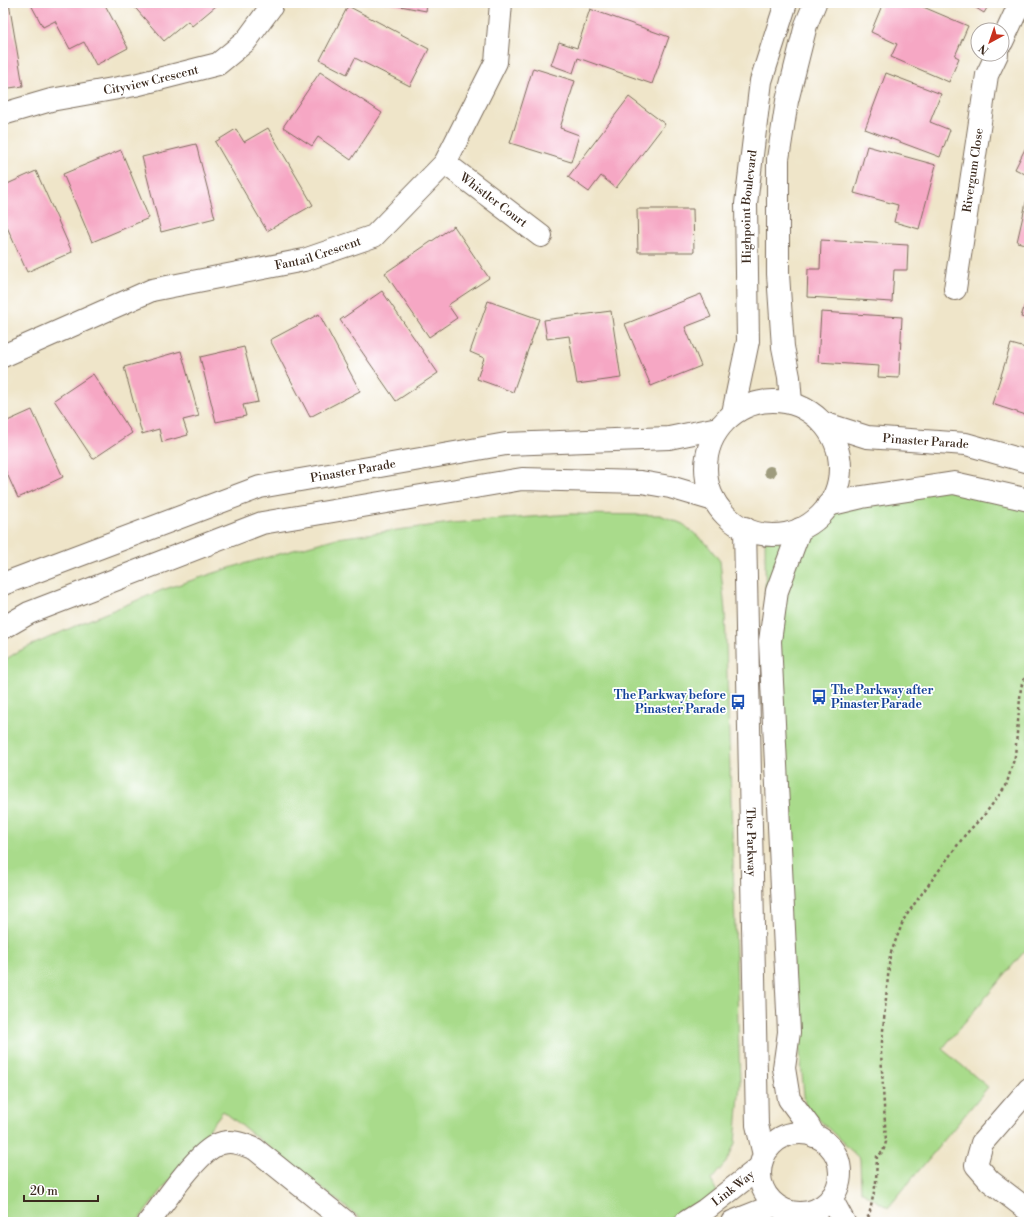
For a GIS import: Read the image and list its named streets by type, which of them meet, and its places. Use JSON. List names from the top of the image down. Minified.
{"streets":{"street":["Cityview Crescent","Rivergum Close","Whistler Court","Highpoint Boulevard","Fantail Crescent","Pinaster Parade","The Parkway","Link Way"]},"crossings":[["Whistler Court","Fantail Crescent"],["Highpoint Boulevard","Pinaster Parade"],["Highpoint Boulevard","The Parkway"],["Pinaster Parade","The Parkway"],["The Parkway","Link Way"]],"places":{"bus stop":["The Parkway after Pinaster Parade","The Parkway before Pinaster Parade"]},"scale_bar":"20 m","north":"bottom left"}
